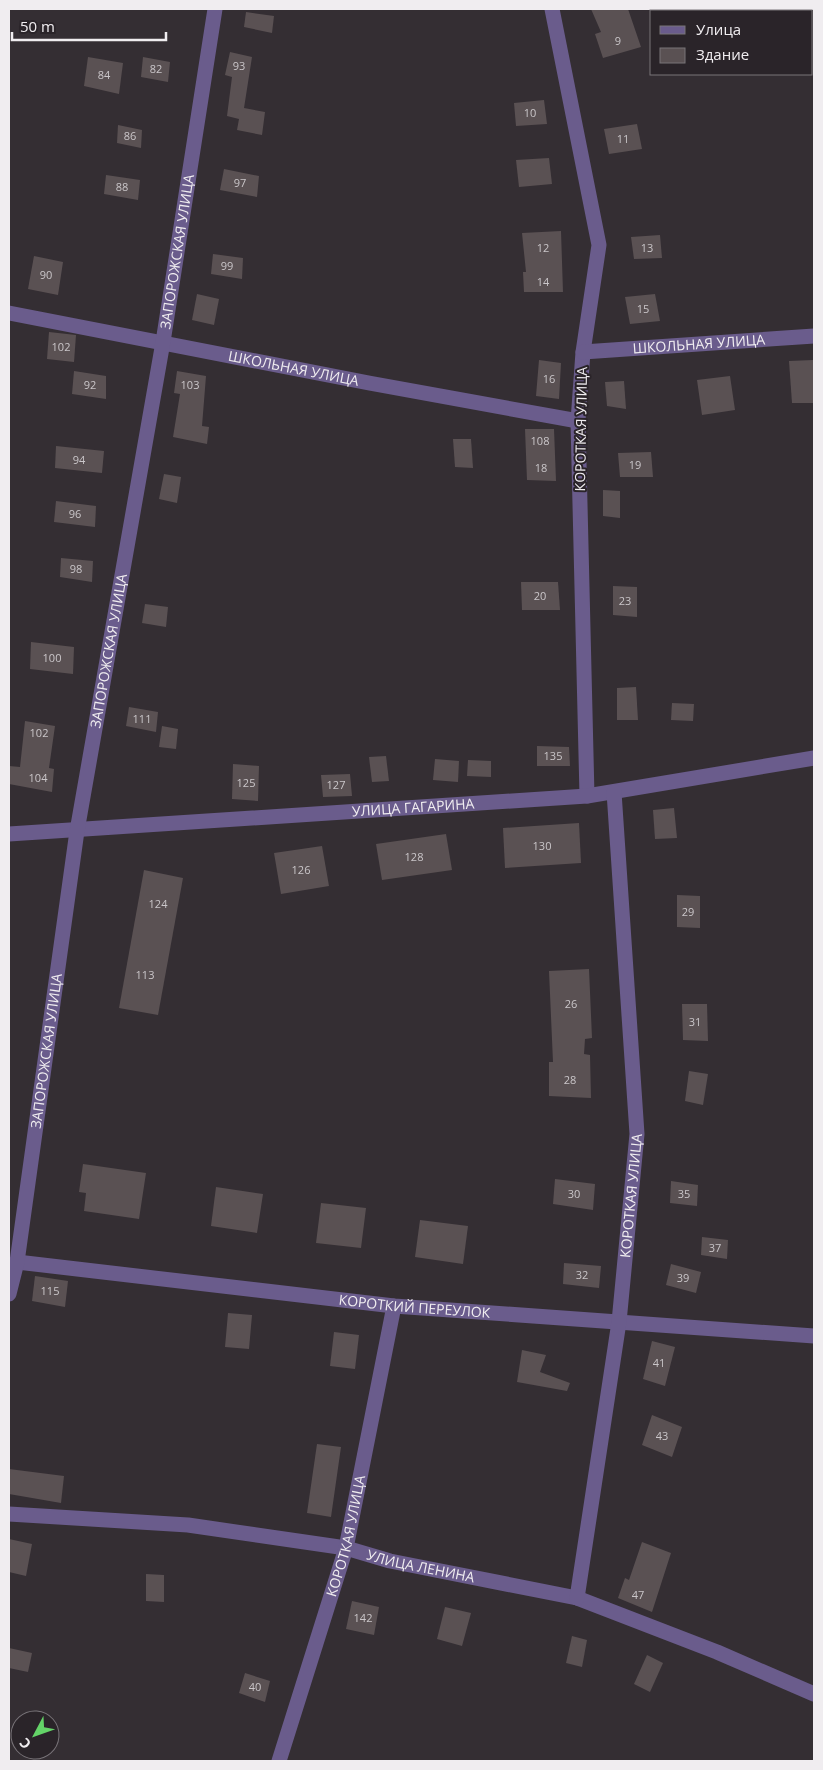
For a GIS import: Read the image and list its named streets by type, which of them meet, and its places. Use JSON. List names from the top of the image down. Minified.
{"streets":{"street":["ЗАПОРОЖСКАЯ УЛИЦА","ШКОЛЬНАЯ УЛИЦА","КОРОТКАЯ УЛИЦА","УЛИЦА ГАГАРИНА","КОРОТКИЙ ПЕРЕУЛОК","УЛИЦА ЛЕНИНА"]},"crossings":[["ЗАПОРОЖСКАЯ УЛИЦА","ШКОЛЬНАЯ УЛИЦА"],["ЗАПОРОЖСКАЯ УЛИЦА","УЛИЦА ГАГАРИНА"],["ЗАПОРОЖСКАЯ УЛИЦА","КОРОТКИЙ ПЕРЕУЛОК"],["ШКОЛЬНАЯ УЛИЦА","КОРОТКАЯ УЛИЦА"],["КОРОТКАЯ УЛИЦА","УЛИЦА ГАГАРИНА"],["КОРОТКАЯ УЛИЦА","КОРОТКИЙ ПЕРЕУЛОК"],["КОРОТКАЯ УЛИЦА","УЛИЦА ЛЕНИНА"]],"house_numbers":["9","93","82","84","10","86","11","97","88","12","13","99","90","14","15","102","16","92","103","108","94","19","18","96","98","20","23","100","111","102","135","104","125","127","130","128","126","124","29","113","26","31","28","30","35","37","32","39","115","41","43","47","142","40"],"legend":["Улица","Здание"],"scale_bar":"50 m","north":"bottom left"}
